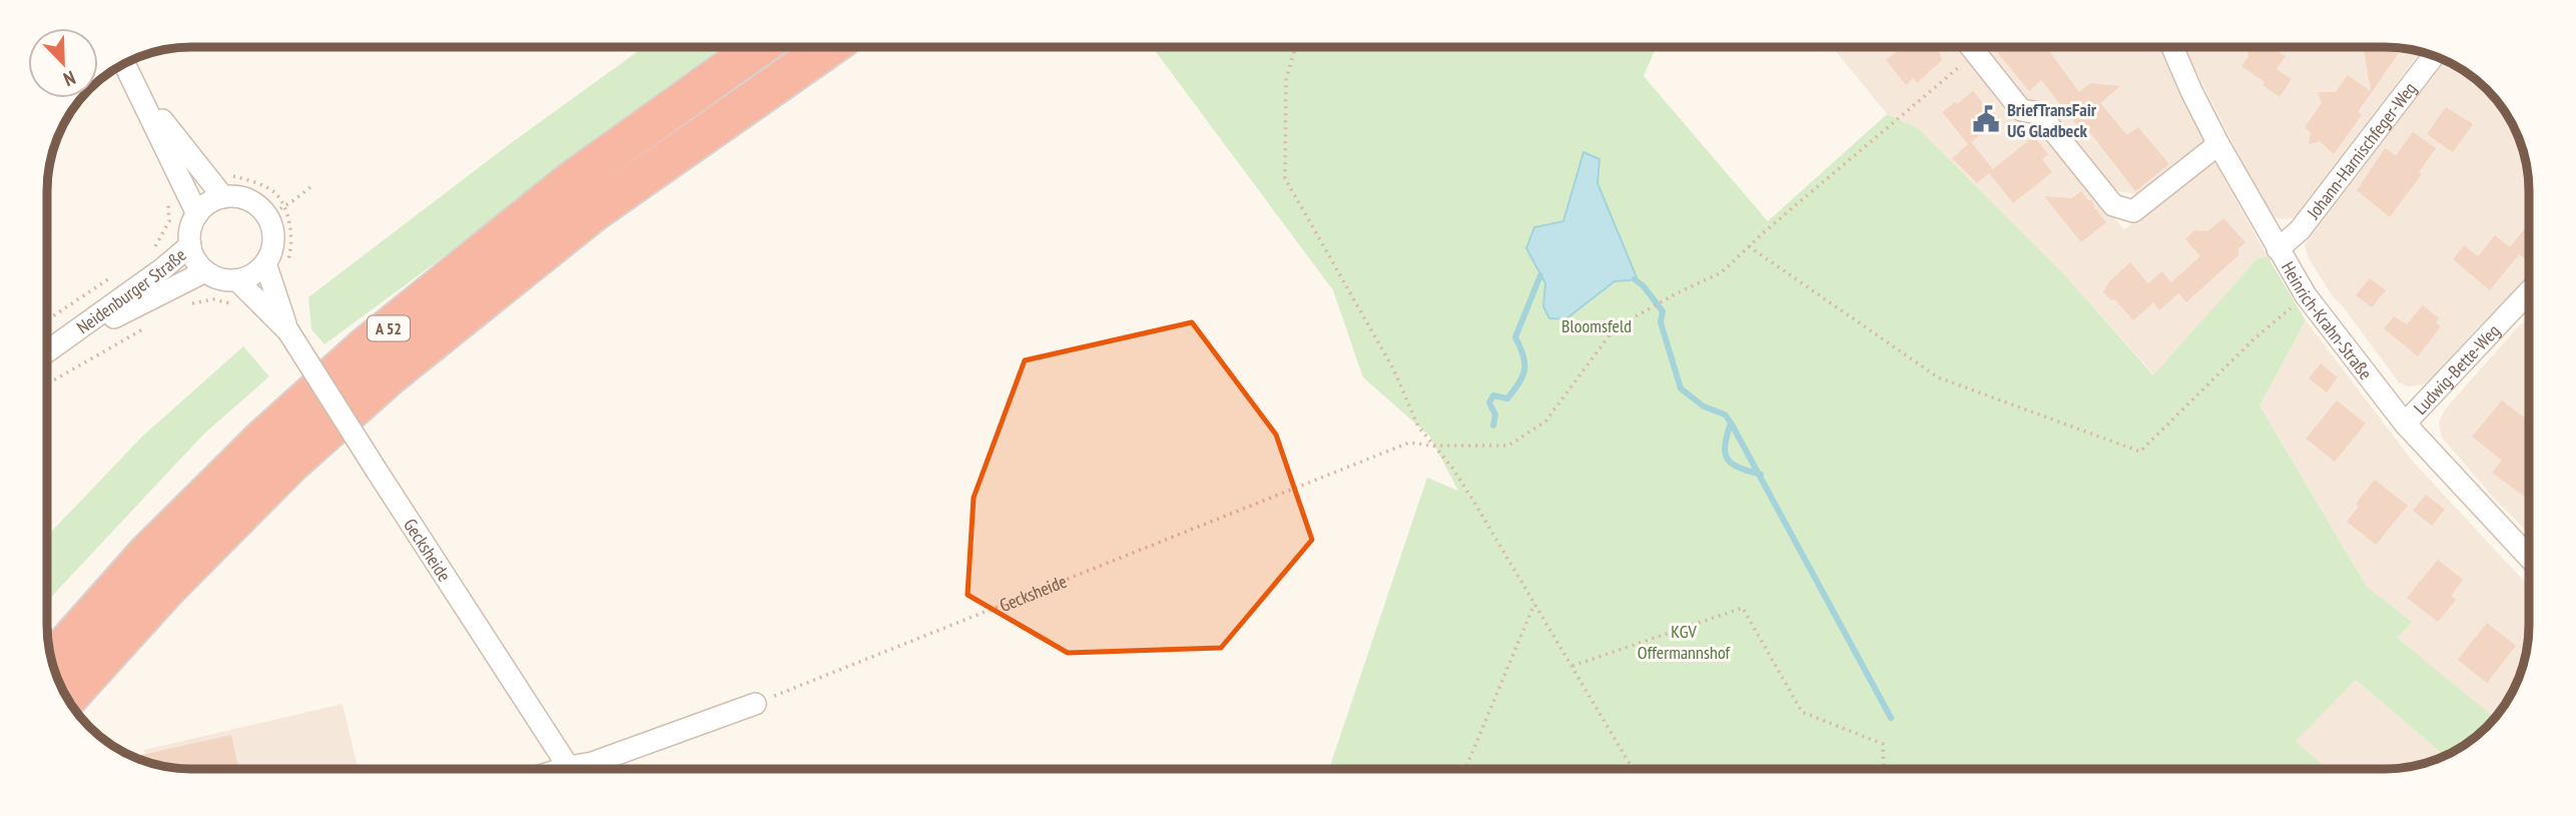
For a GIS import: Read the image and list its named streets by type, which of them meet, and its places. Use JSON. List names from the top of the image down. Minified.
{"streets":{"highway":["A 52"],"street":["Johann-Harnischfeger-Weg","Neidenburger Straße","Heinrich-Krahn-Straße","Ludwig-Bette-Weg","Gecksheide"]},"crossings":[["Johann-Harnischfeger-Weg","Heinrich-Krahn-Straße"],["Neidenburger Straße","Gecksheide"],["Heinrich-Krahn-Straße","Ludwig-Bette-Weg"]],"parks":["Bloomsfeld","KGV Offermannshof"],"places":{"public building":["BriefTransFair UG Gladbeck"]},"north":"bottom right"}
